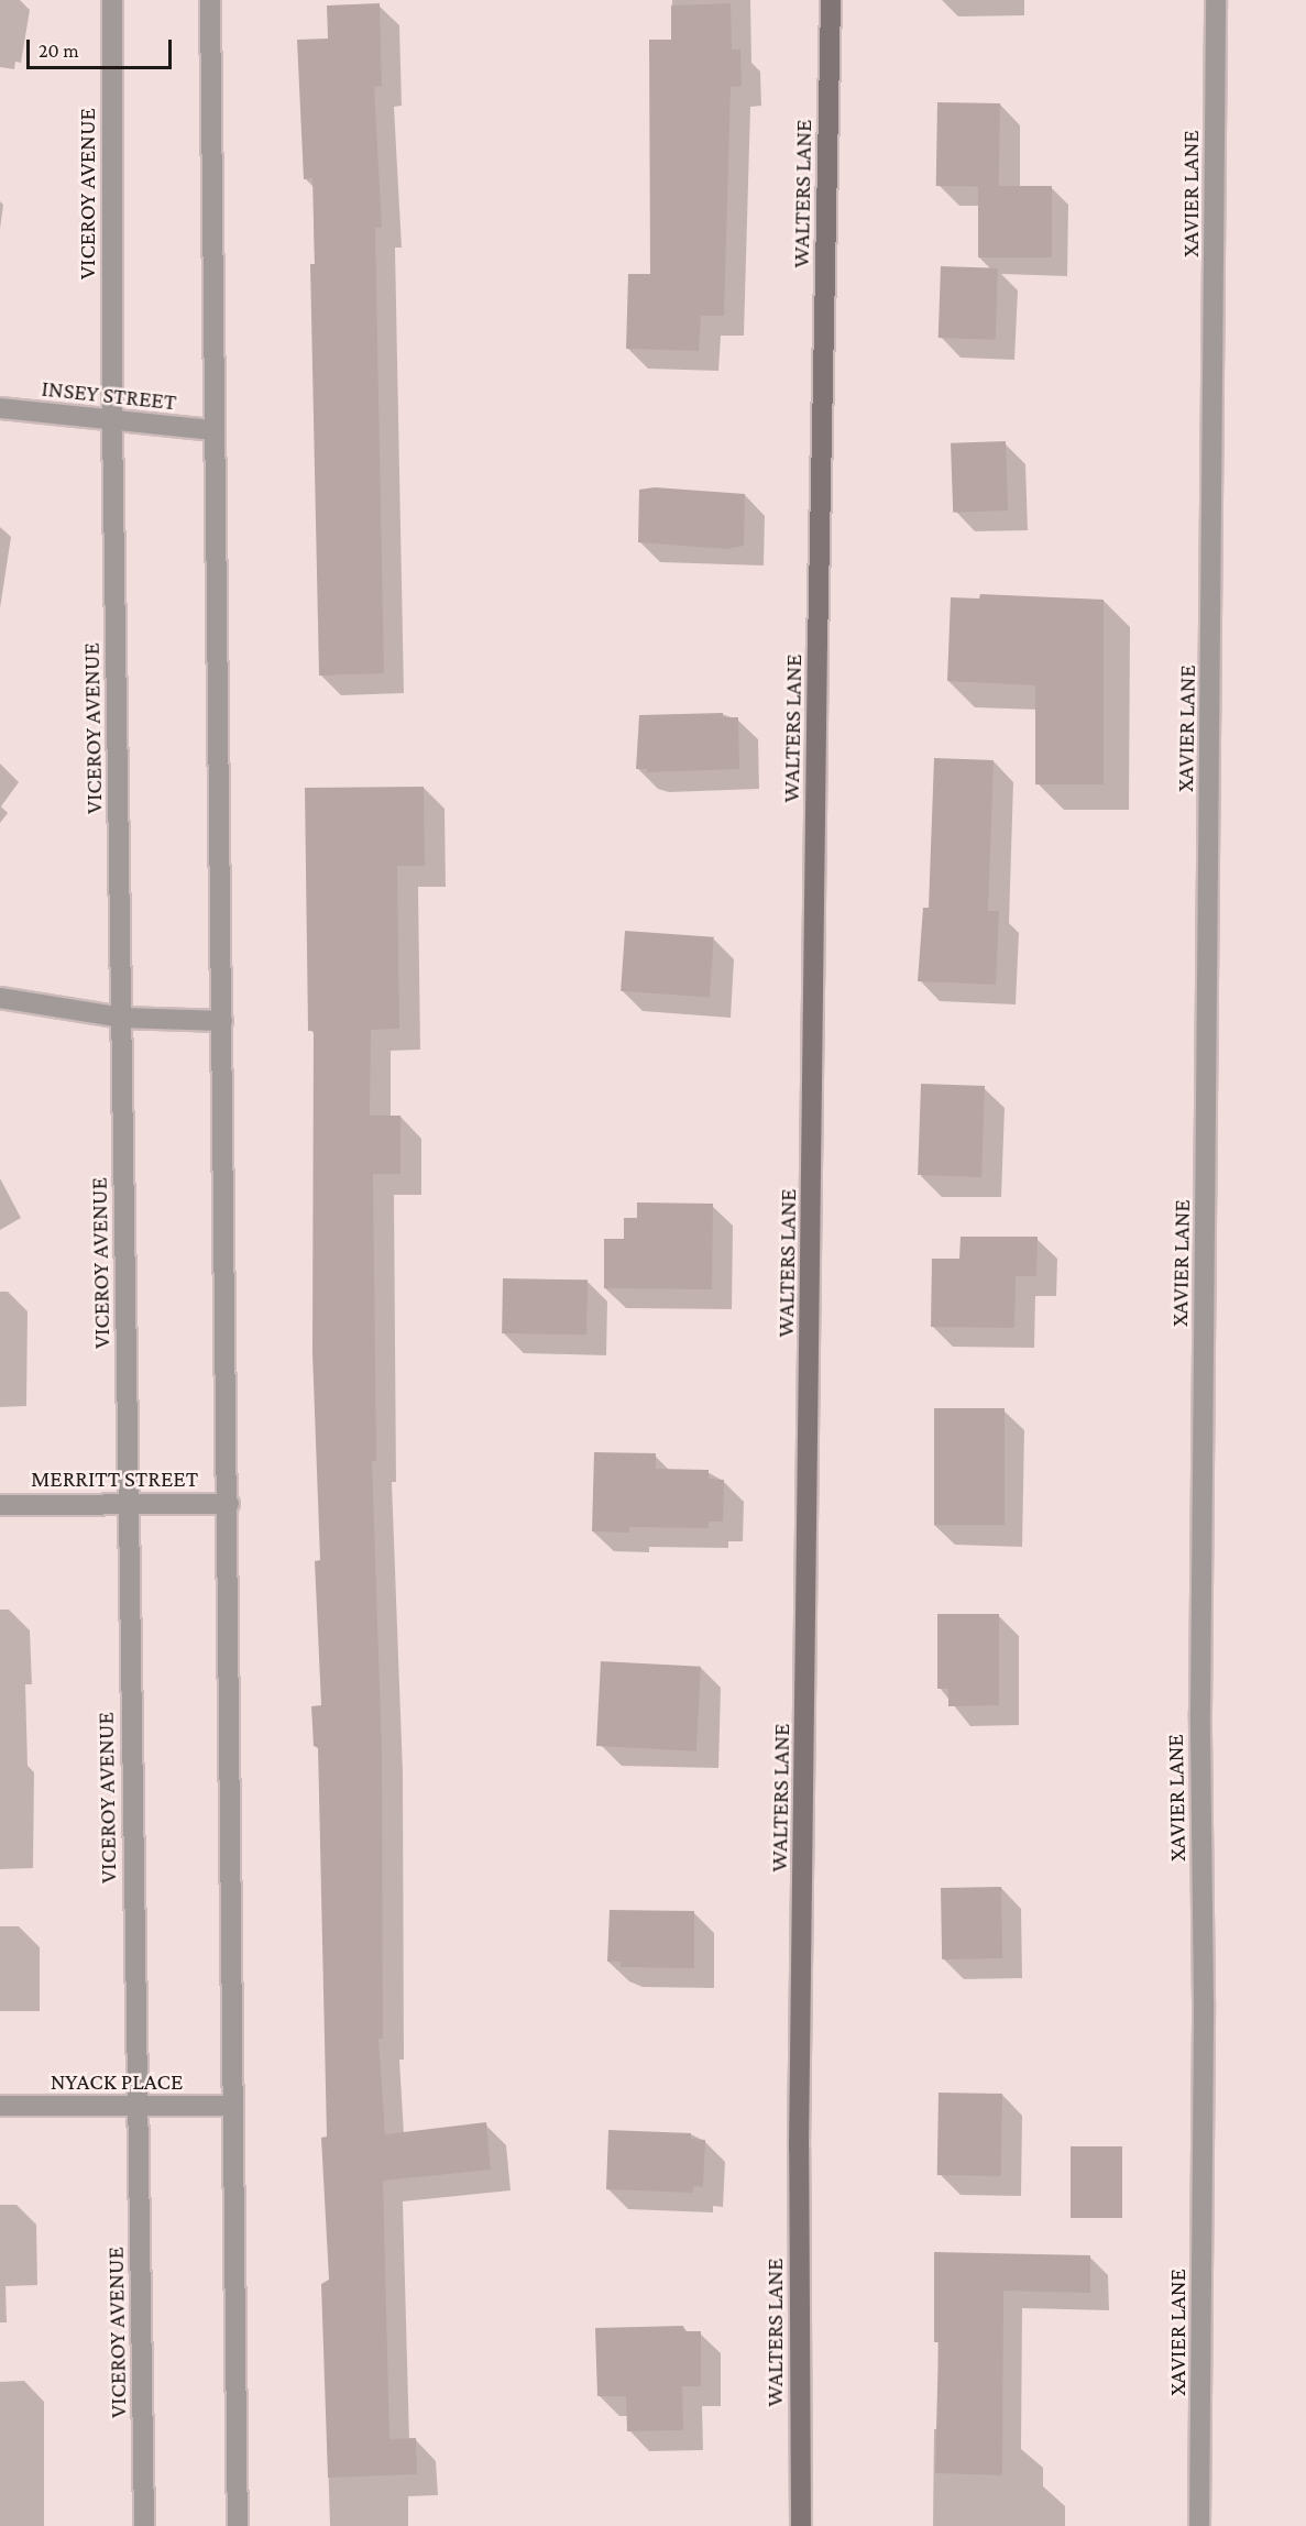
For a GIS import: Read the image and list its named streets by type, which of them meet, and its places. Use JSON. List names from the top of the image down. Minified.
{"streets":{"street":["VICEROY AVENUE","WALTERS LANE","XAVIER LANE","INSEY STREET","MERRITT STREET","NYACK PLACE"]},"crossings":[["VICEROY AVENUE","INSEY STREET"],["VICEROY AVENUE","MERRITT STREET"],["VICEROY AVENUE","NYACK PLACE"]],"scale_bar":"20 m"}
